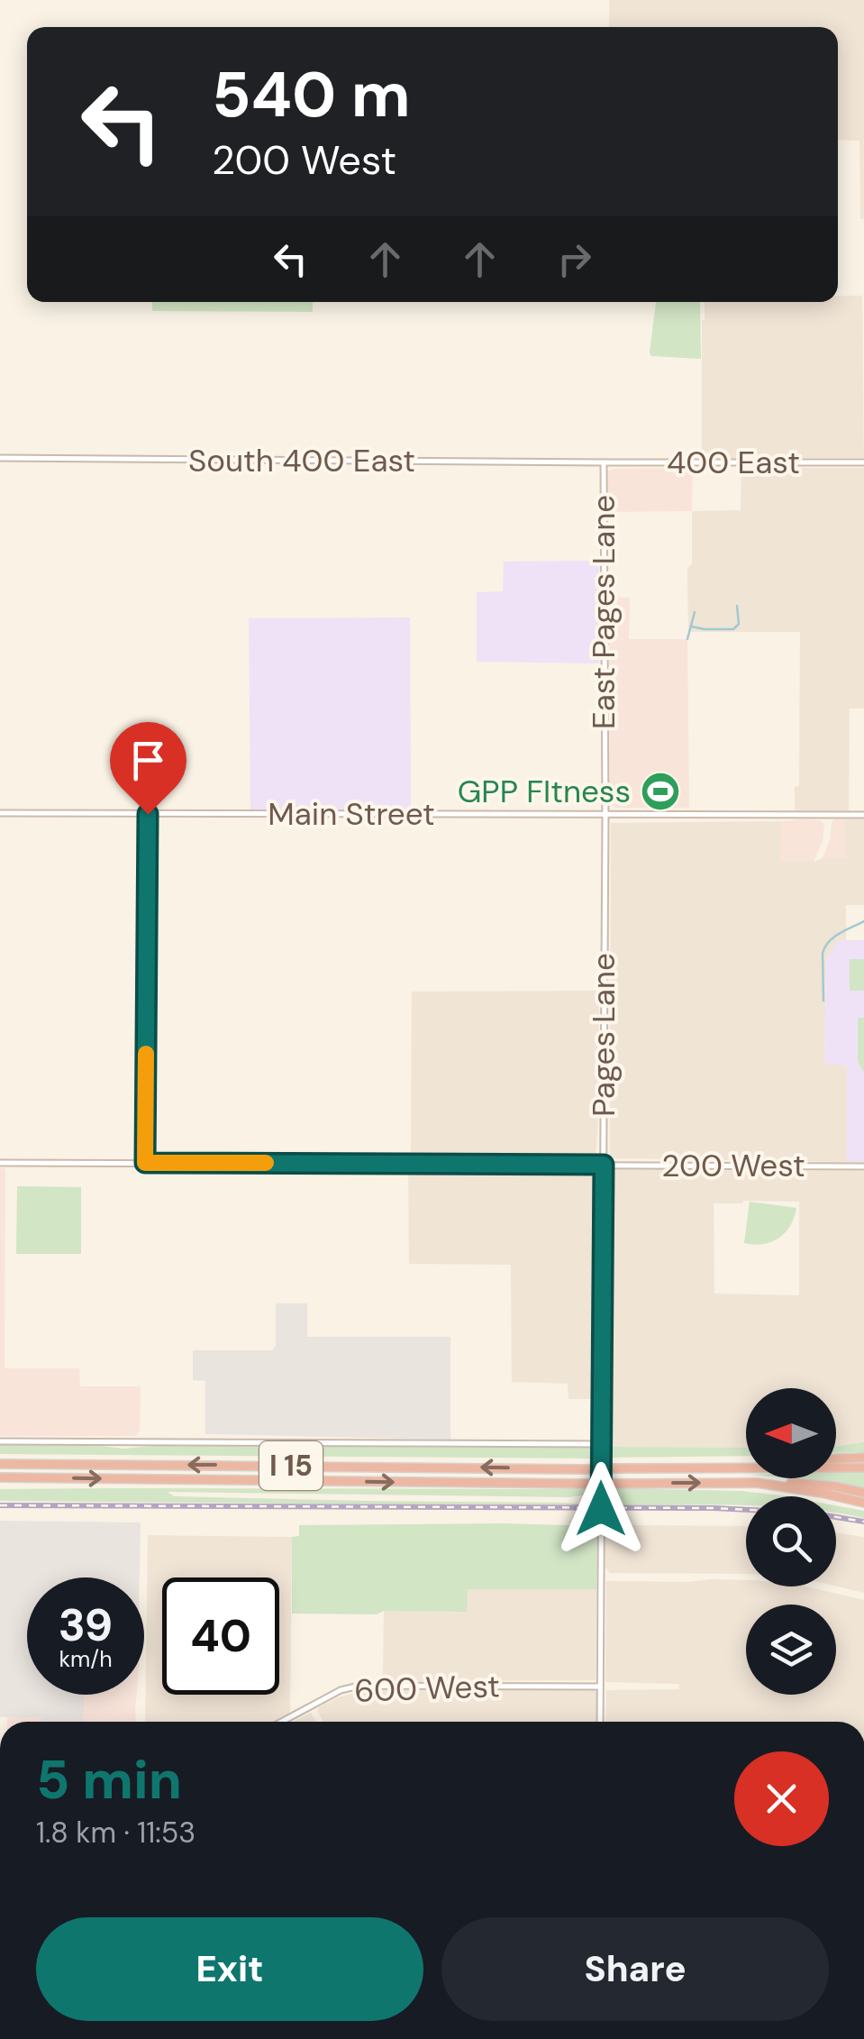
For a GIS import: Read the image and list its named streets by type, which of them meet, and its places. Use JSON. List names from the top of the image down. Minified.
{"streets":{"highway":["I 15"],"street":["South 400 East","400 East","East Pages Lane","Main Street","Pages Lane","200 West","600 West"]},"crossings":[["South 400 East","400 East"],["South 400 East","East Pages Lane"],["400 East","East Pages Lane"],["East Pages Lane","Main Street"],["East Pages Lane","Pages Lane"],["Main Street","Pages Lane"],["Pages Lane","200 West"],["Pages Lane","600 West"]],"places":{"sports":["GPP FItness"]},"north":"left","page":{"turn":["540 m","200 West"],"speed":"39 km/h","limit":"40","heading":["5 min","1.8 km · 11:53"],"buttons":["Exit","Share"]}}
